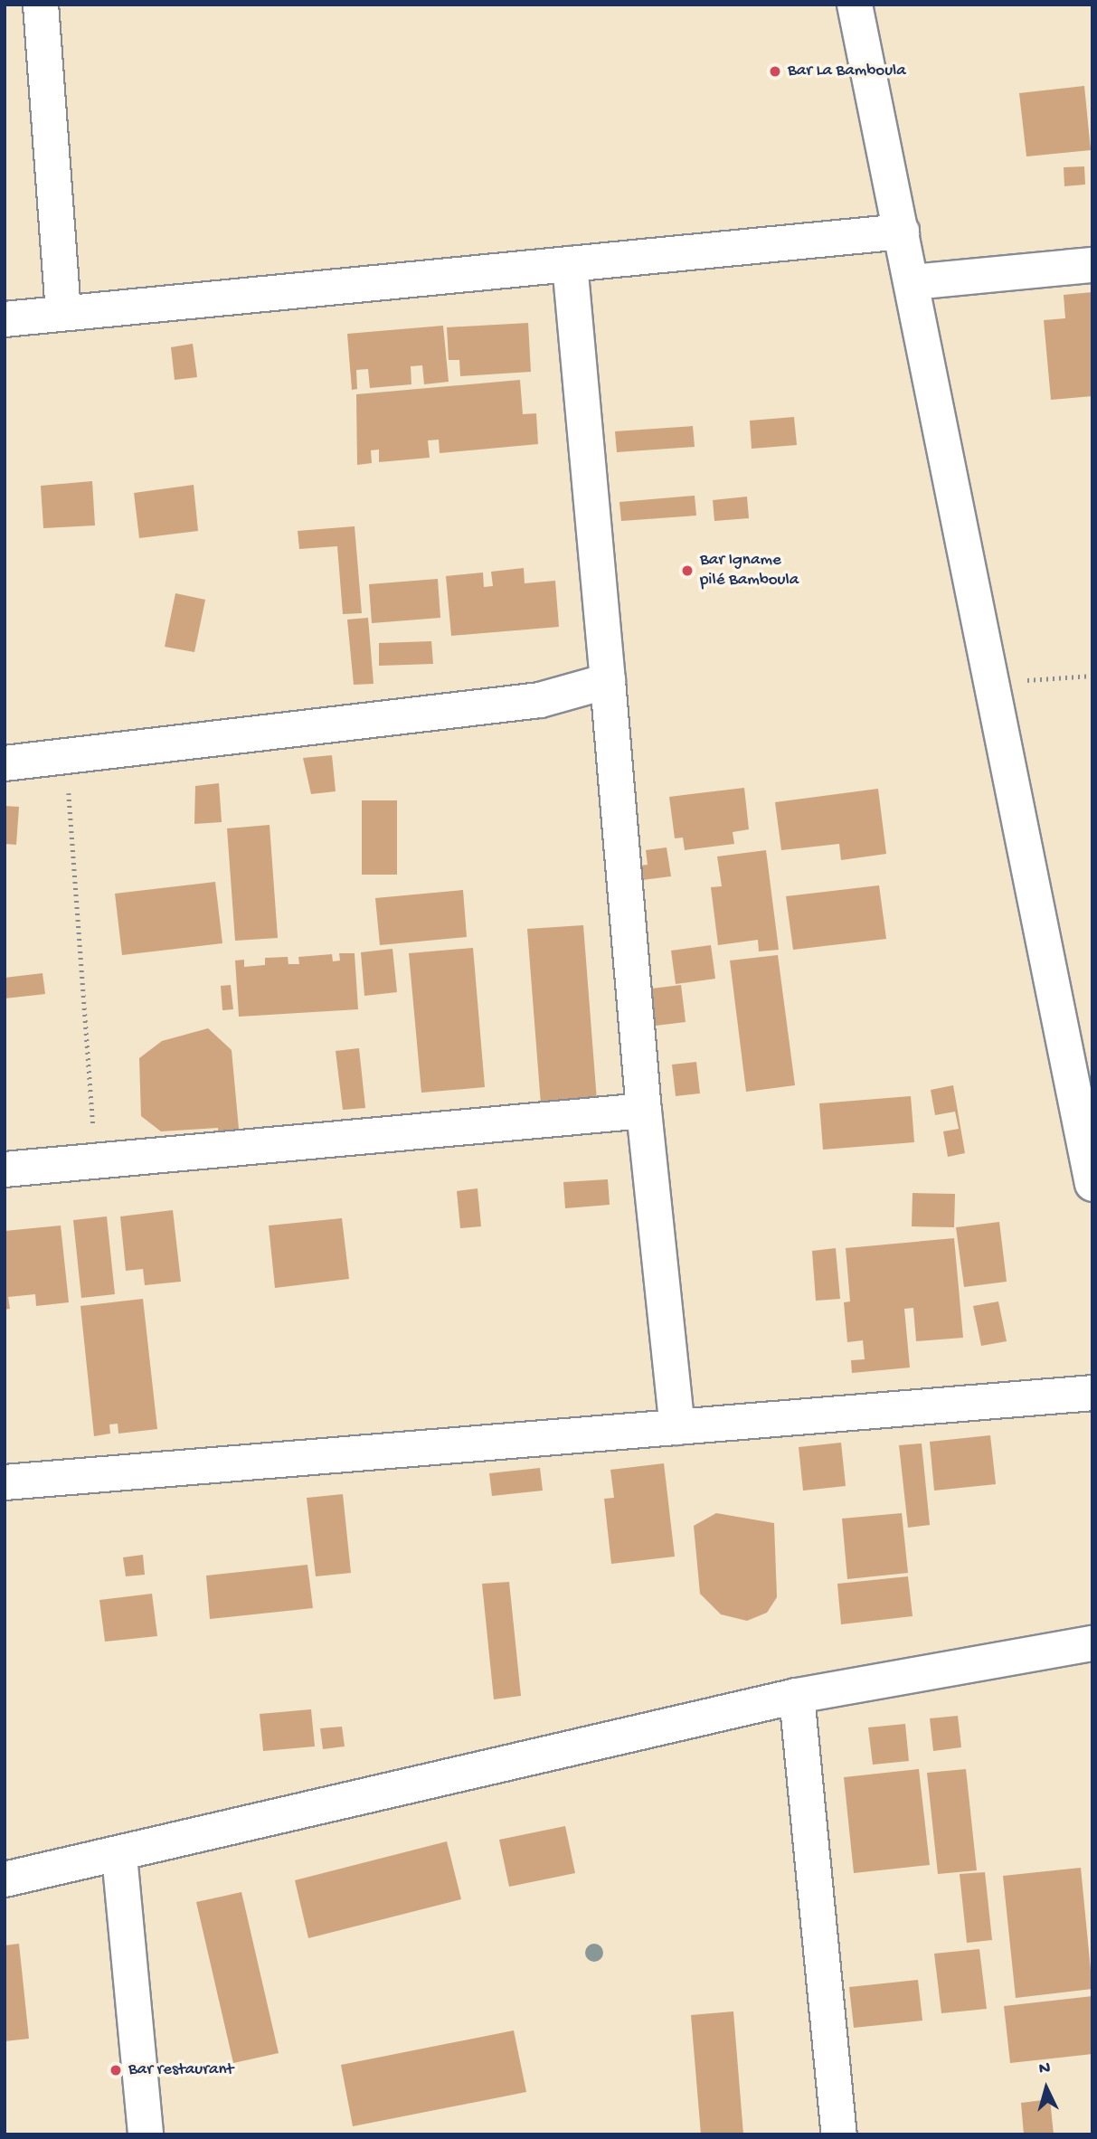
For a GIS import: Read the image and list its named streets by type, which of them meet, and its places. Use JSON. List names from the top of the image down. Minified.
{"places":["Bar La Bamboula","Bar Igname pilé Bamboula","Bar restaurant"],"north":"top"}
